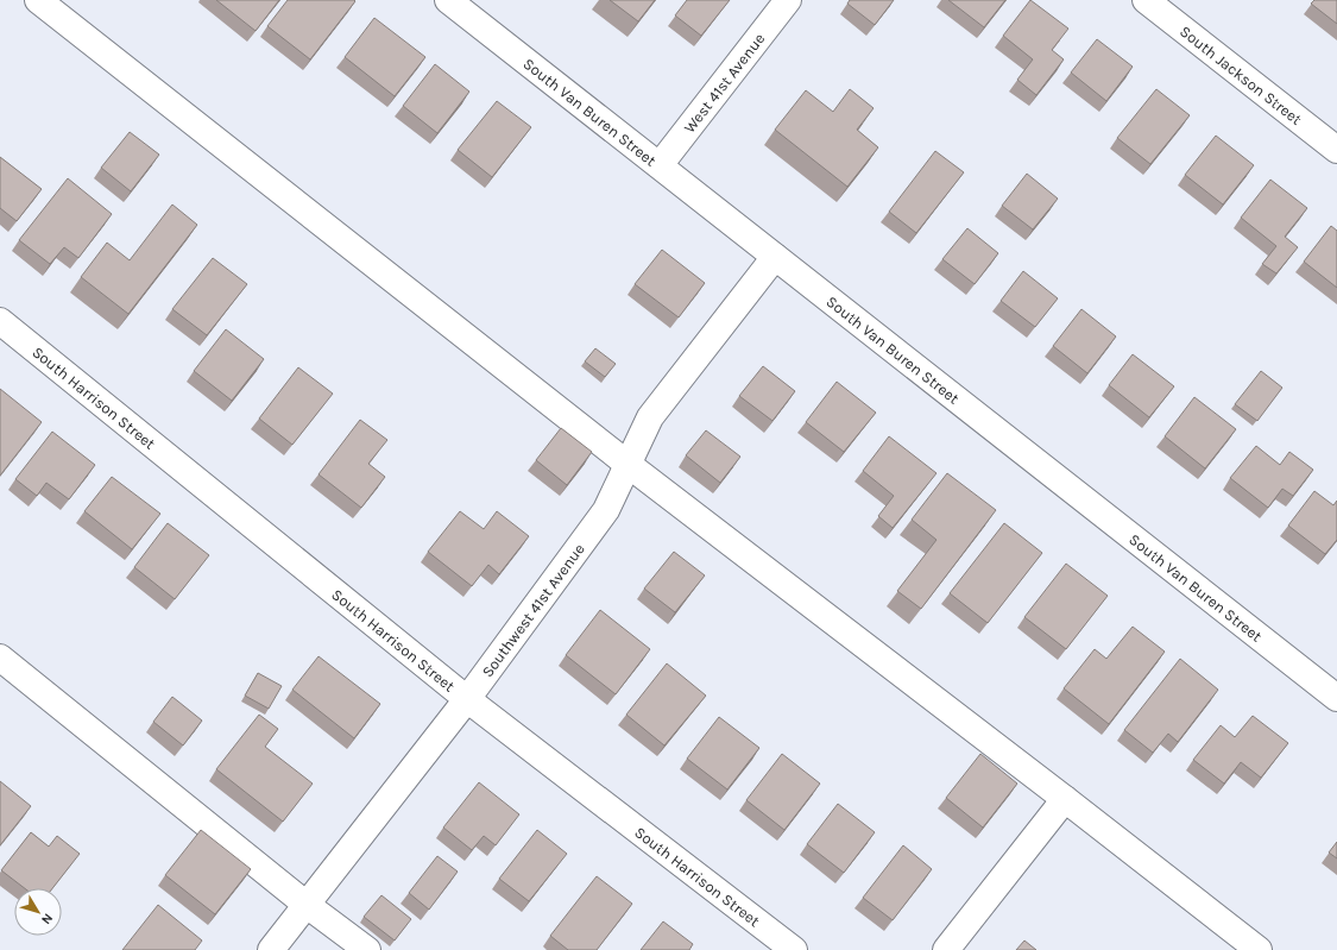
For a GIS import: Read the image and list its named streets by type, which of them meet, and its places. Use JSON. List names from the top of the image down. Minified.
{"streets":{"street":["South Jackson Street","West 41st Avenue","South Van Buren Street","South Harrison Street","Southwest 41st Avenue"]},"crossings":[["West 41st Avenue","South Van Buren Street"],["South Van Buren Street","Southwest 41st Avenue"],["South Harrison Street","Southwest 41st Avenue"]],"north":"bottom right"}
